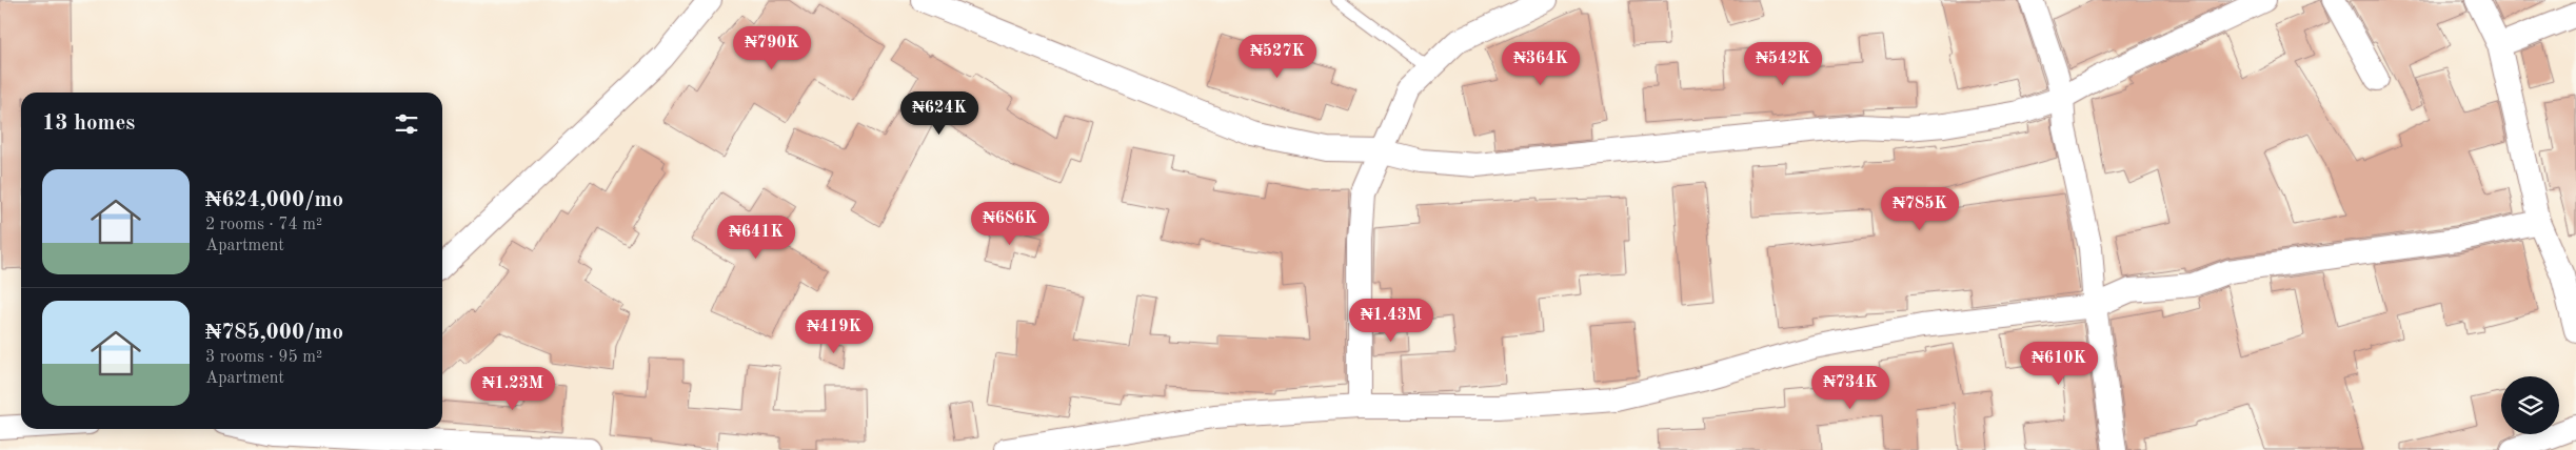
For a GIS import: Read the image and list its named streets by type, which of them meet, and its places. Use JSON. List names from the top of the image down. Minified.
{"page":{"price":["₦790K","₦527K","₦364K","₦542K","₦624K","₦785K","₦686K","₦641K","₦1.43M","₦419K","₦610K","₦734K","₦1.23M"],"heading":"13 homes","list":[{"name":"₦624,000/mo","note":"2 rooms · 74 m² · Apartment"},{"name":"₦785,000/mo","note":"3 rooms · 95 m² · Apartment"}]}}
